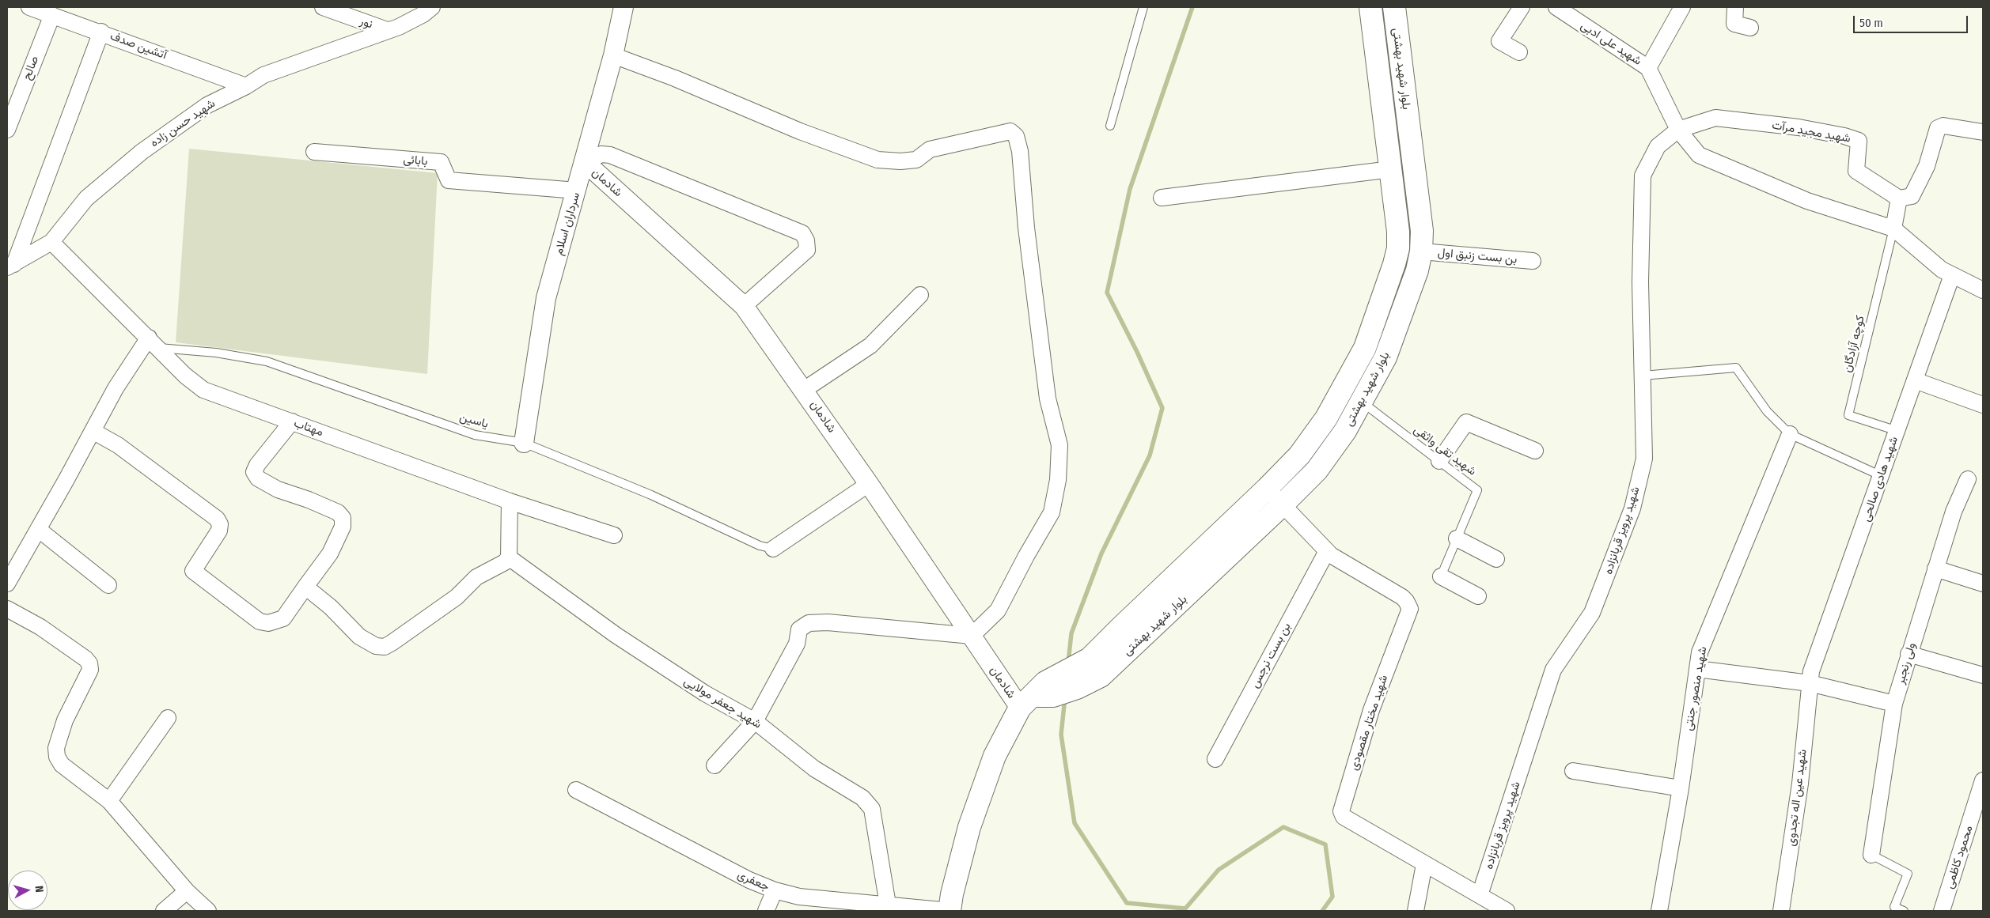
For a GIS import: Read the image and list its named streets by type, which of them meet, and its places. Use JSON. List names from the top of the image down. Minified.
{"streets":{"main road":["بلوار شهید بهشتی"],"street":["نور","شهید علی ادبی","آتشین صدف","صالح","شهید حسن زاده","شهید مجید مرآت","بابائی","شادمان","سرداران اسلام","بن بست زنبق اول","مهتاب","شهید هادی صالحی","شهید پرویز قربانزاده","بن بست نرجس","ولی رنجبر","شهید منصور جنتی","شهید جعفر مولایی","شهید مختار مقصودی","شهید عین اله تجدوی","محمود کاظمی","جعفری"],"lane":["کوچه آزادگان","یاسین","شهید تقی واثقی"]},"crossings":[["نور","شهید حسن زاده"],["شهید علی ادبی","شهید مجید مرآت"],["شهید علی ادبی","کوچه آزادگان"],["شهید علی ادبی","شهید پرویز قربانزاده"],["آتشین صدف","صالح"],["آتشین صدف","شهید حسن زاده"],["بلوار شهید بهشتی","بن بست زنبق اول"],["بلوار شهید بهشتی","شهید تقی واثقی"],["بلوار شهید بهشتی","شهید مختار مقصودی"],["شهید حسن زاده","مهتاب"],["شهید مجید مرآت","شهید پرویز قربانزاده"],["بابائی","سرداران اسلام"],["شادمان","سرداران اسلام"],["سرداران اسلام","یاسین"],["کوچه آزادگان","شهید هادی صالحی"],["یاسین","مهتاب"],["شهید هادی صالحی","شهید عین اله تجدوی"],["شهید پرویز قربانزاده","شهید مختار مقصودی"],["بن بست نرجس","شهید مختار مقصودی"],["شهید جعفر مولایی","جعفری"]],"scale_bar":"50 m","north":"right"}
